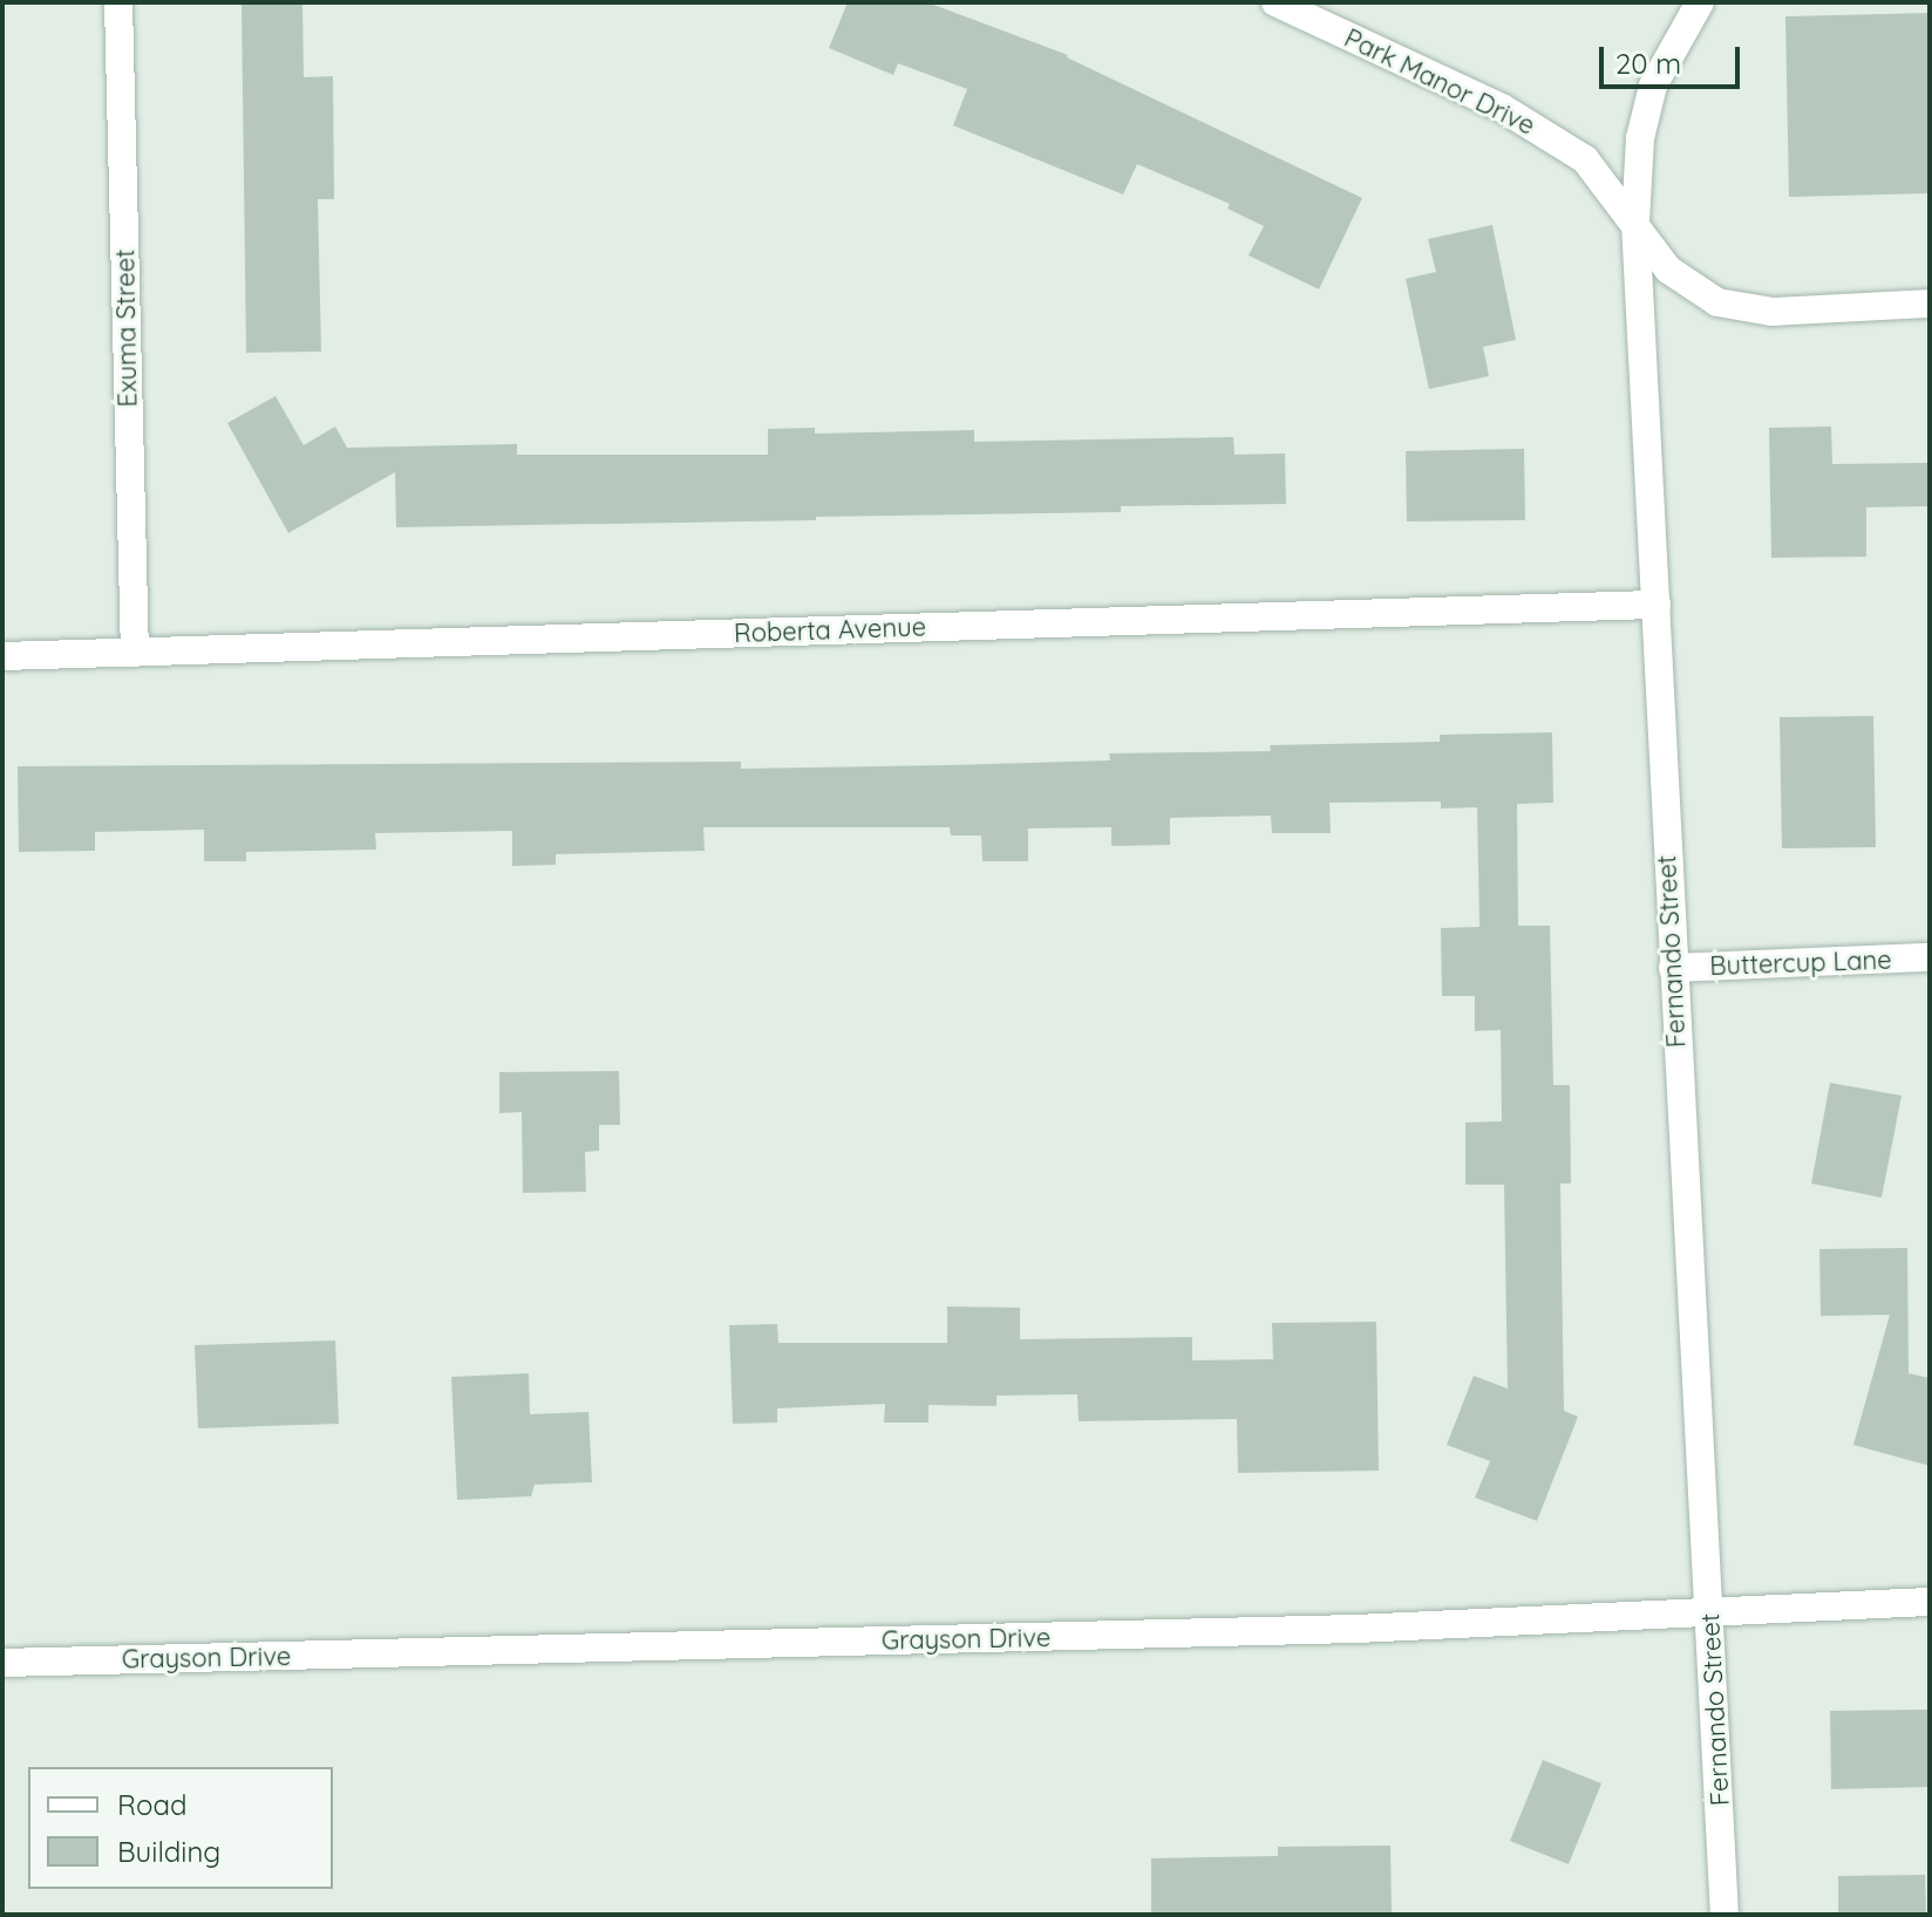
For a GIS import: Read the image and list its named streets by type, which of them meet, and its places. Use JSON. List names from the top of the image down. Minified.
{"streets":{"street":["Park Manor Drive","Exuma Street","Roberta Avenue","Fernando Street","Buttercup Lane","Grayson Drive"]},"crossings":[["Park Manor Drive","Fernando Street"],["Exuma Street","Roberta Avenue"],["Roberta Avenue","Fernando Street"],["Fernando Street","Buttercup Lane"],["Fernando Street","Grayson Drive"]],"legend":["Road","Building"],"scale_bar":"20 m"}
